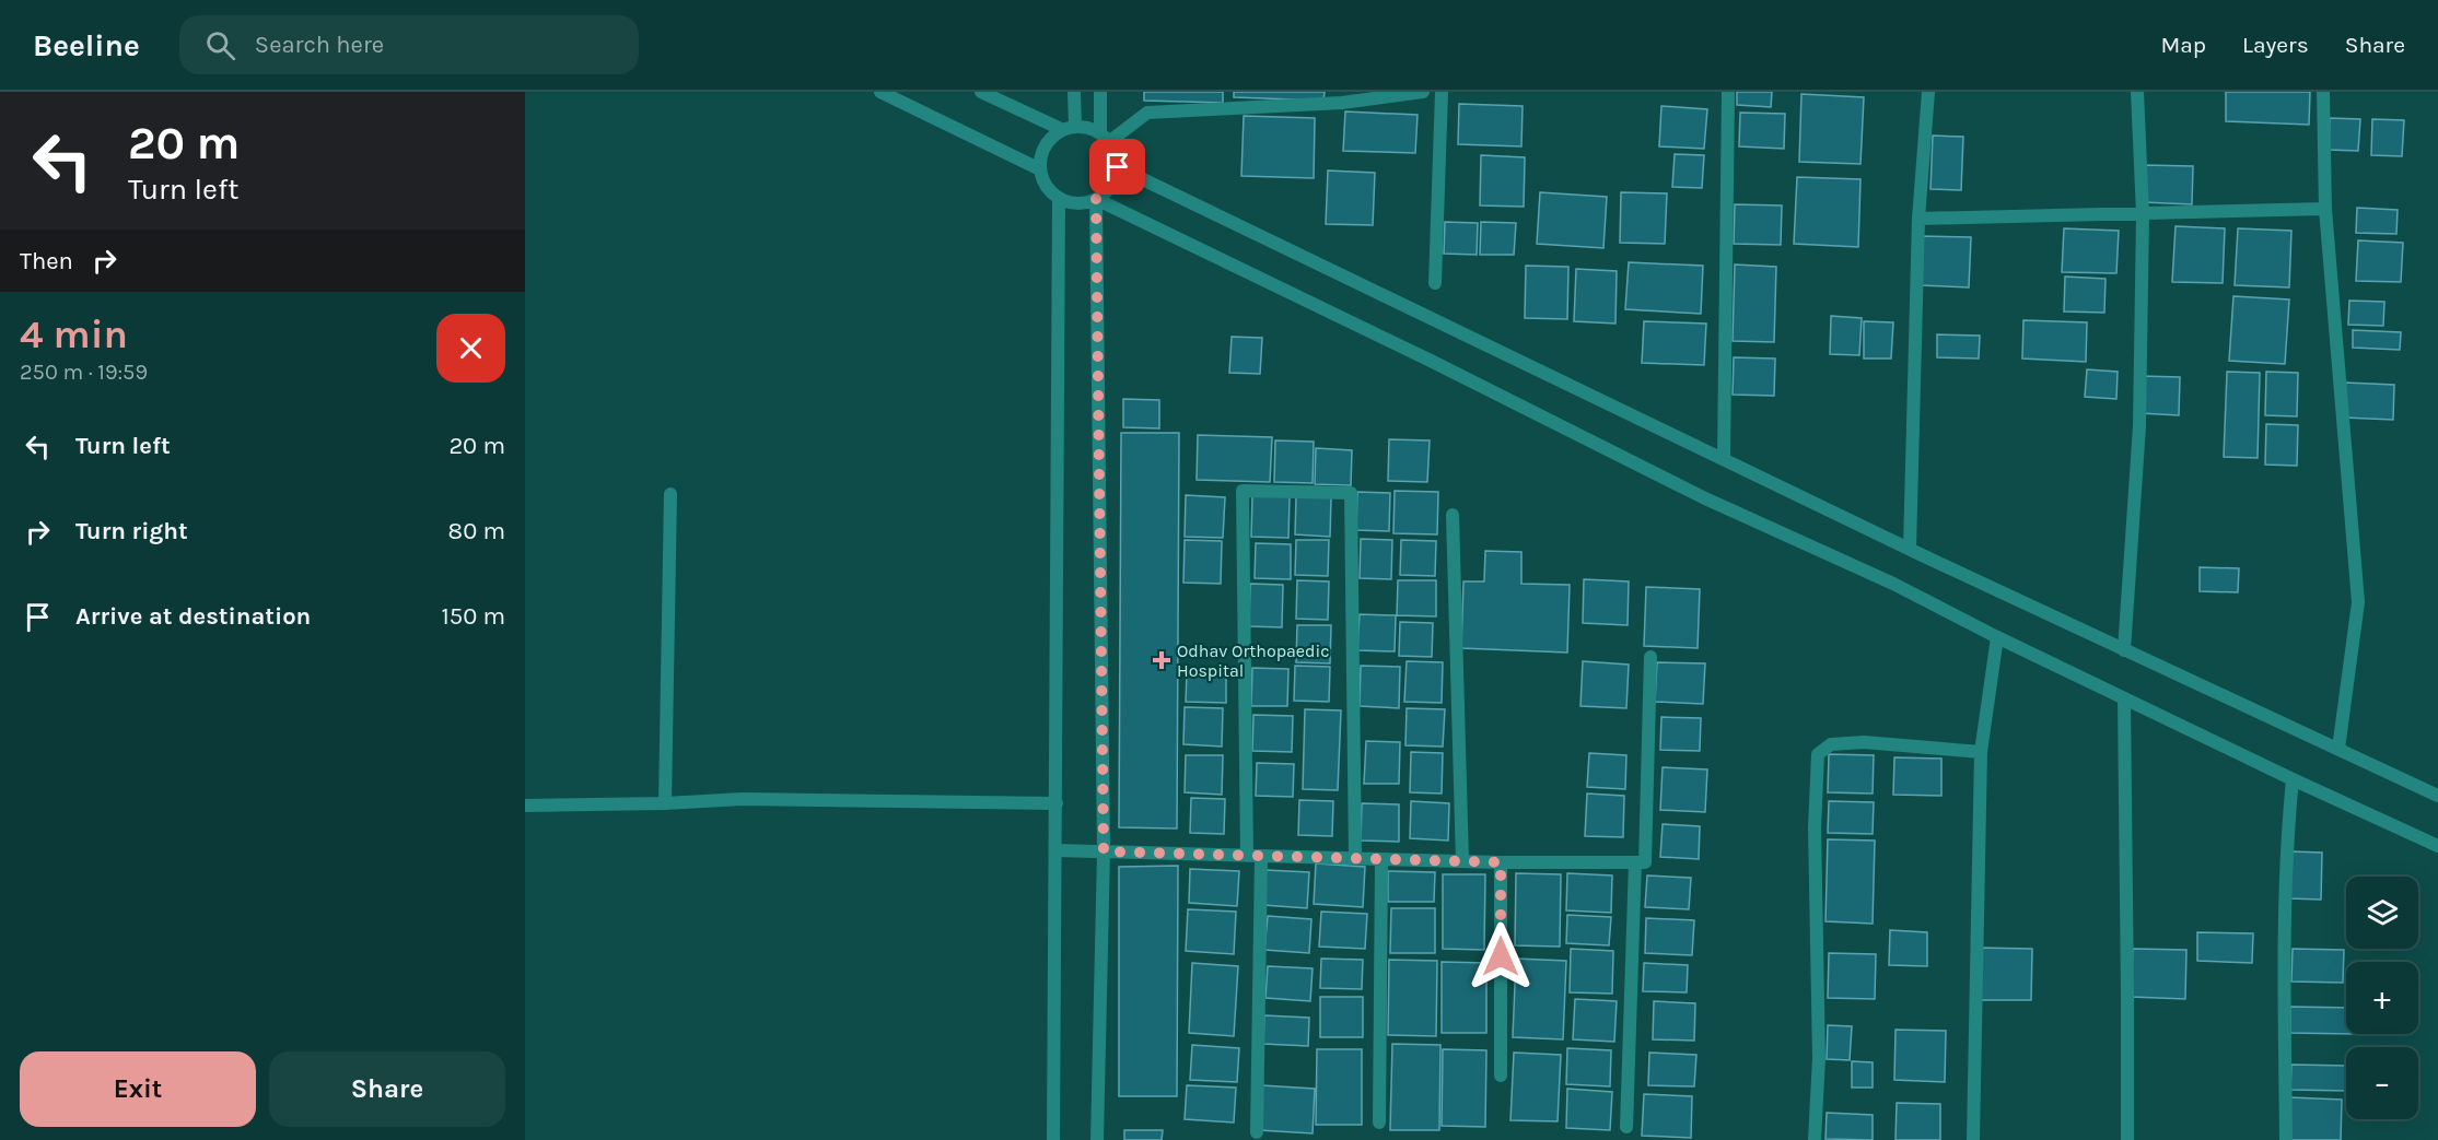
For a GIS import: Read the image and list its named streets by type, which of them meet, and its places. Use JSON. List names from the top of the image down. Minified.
{"places":{"health":["Odhav Orthopaedic Hospital"]},"page":{"header":"Beeline","search":"Search here","nav":["Map","Layers","Share"],"turn":["20 m","Turn left"],"then":"Then","heading":["4 min","250 m · 19:59"],"list":[{"name":"Turn left","value":"20 m"},{"name":"Turn right","value":"80 m"},{"name":"Arrive at destination","value":"150 m"}],"map_buttons":["+","−"],"buttons":["Exit","Share"]}}
